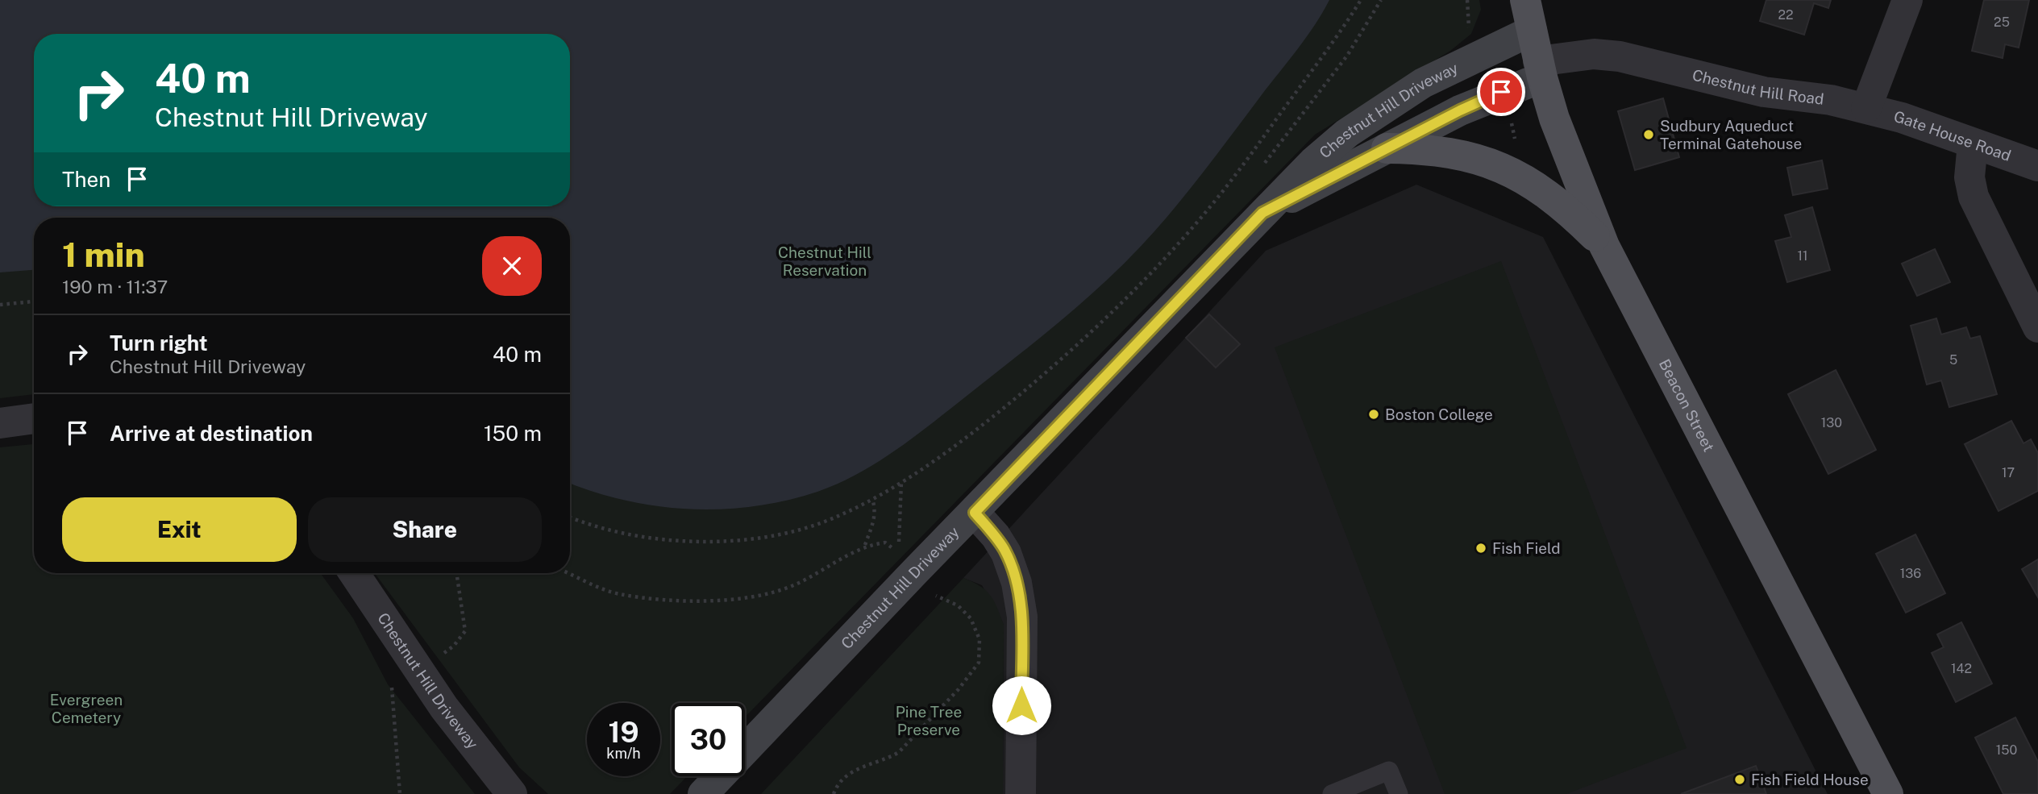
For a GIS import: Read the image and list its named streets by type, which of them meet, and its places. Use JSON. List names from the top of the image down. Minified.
{"streets":{"main road":["Chestnut Hill Driveway","Beacon Street"],"street":["Chestnut Hill Road","Gate House Road"]},"crossings":[["Chestnut Hill Road","Chestnut Hill Driveway"],["Chestnut Hill Road","Gate House Road"],["Chestnut Hill Road","Beacon Street"],["Chestnut Hill Driveway","Beacon Street"]],"parks":["Chestnut Hill Reservation","Evergreen Cemetery","Pine Tree Preserve"],"places":["Sudbury Aqueduct Terminal Gatehouse","Boston College","Fish Field","Fish Field House"],"house_numbers":["22","25","11","5","130","17","136","142","150"],"page":{"turn":["40 m","Chestnut Hill Driveway"],"then":"Then","heading":["1 min","190 m · 11:37"],"list":[{"name":"Turn right","note":"Chestnut Hill Driveway","value":"40 m"},{"name":"Arrive at destination","value":"150 m"}],"buttons":["Exit","Share"],"speed":"19 km/h","limit":"30"}}
